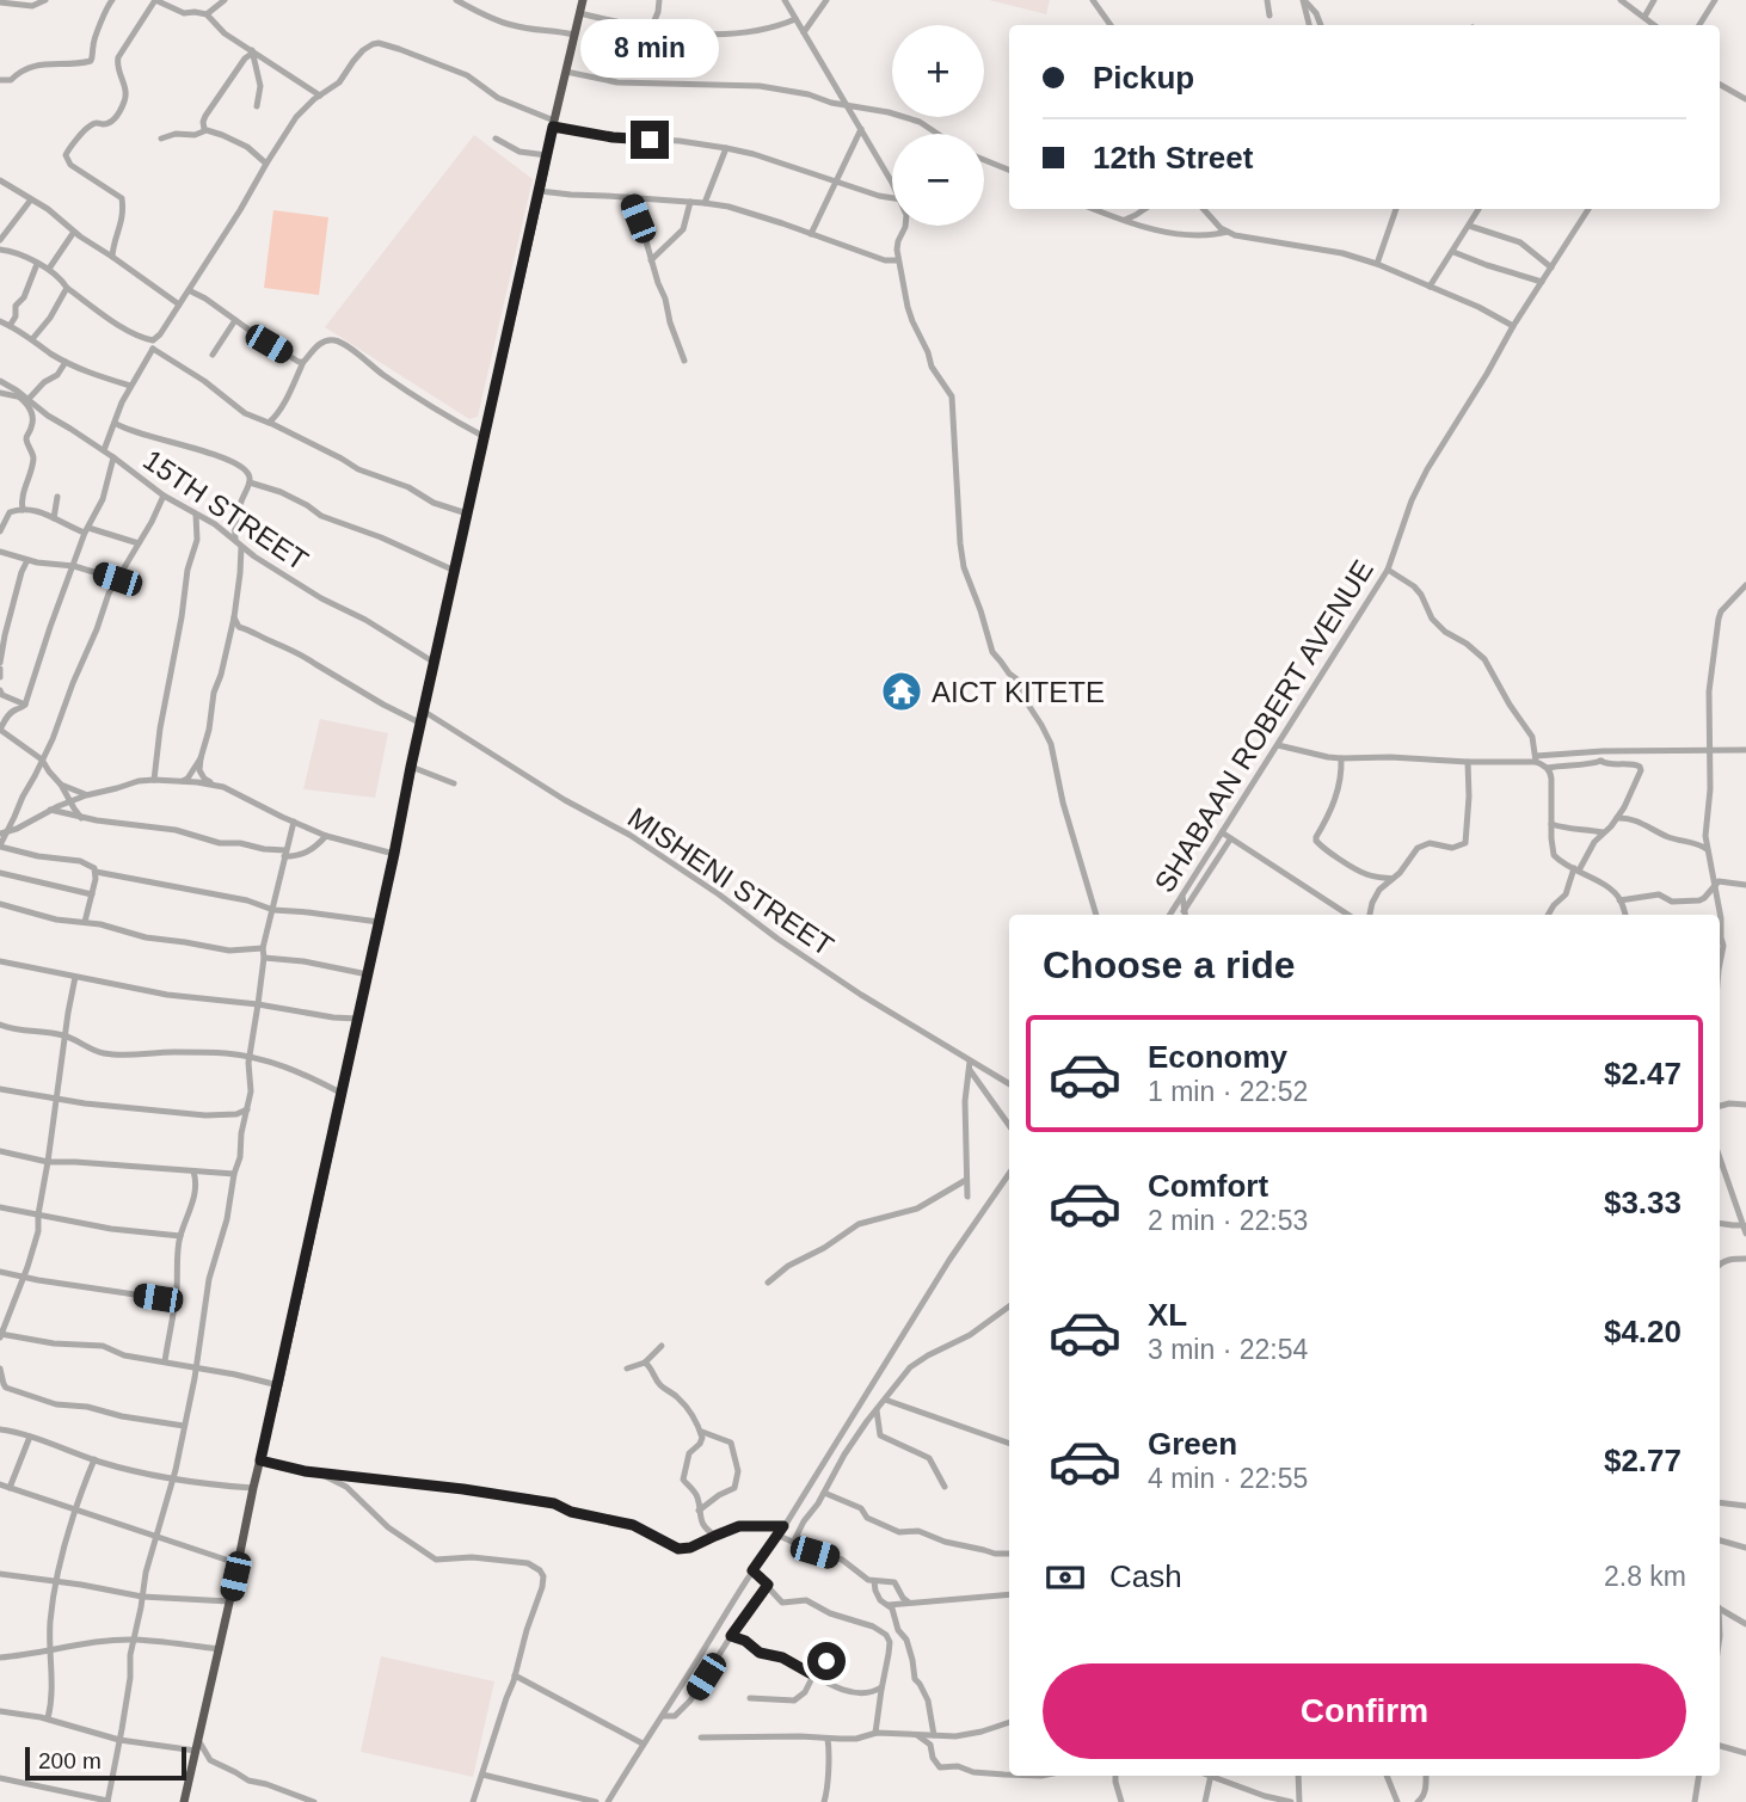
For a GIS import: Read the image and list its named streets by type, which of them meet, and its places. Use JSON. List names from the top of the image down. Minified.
{"streets":{"street":["15TH STREET","SHABAAN ROBERT AVENUE","MISHENI STREET"]},"places":{"temple":["AICT KITETE"]},"scale_bar":"200 m","page":{"bubble":"8 min","map_buttons":["+","−"],"banner":["Pickup","12th Street"],"heading":"Choose a ride","list":[{"name":"Economy","note":"1 min · 22:52","value":"$2.47"},{"name":"Comfort","note":"2 min · 22:53","value":"$3.33"},{"name":"XL","note":"3 min · 22:54","value":"$4.20"},{"name":"Green","note":"4 min · 22:55","value":"$2.77"}],"pay":["Cash","2.8 km"],"buttons":"Confirm","scale":"200 m"}}
